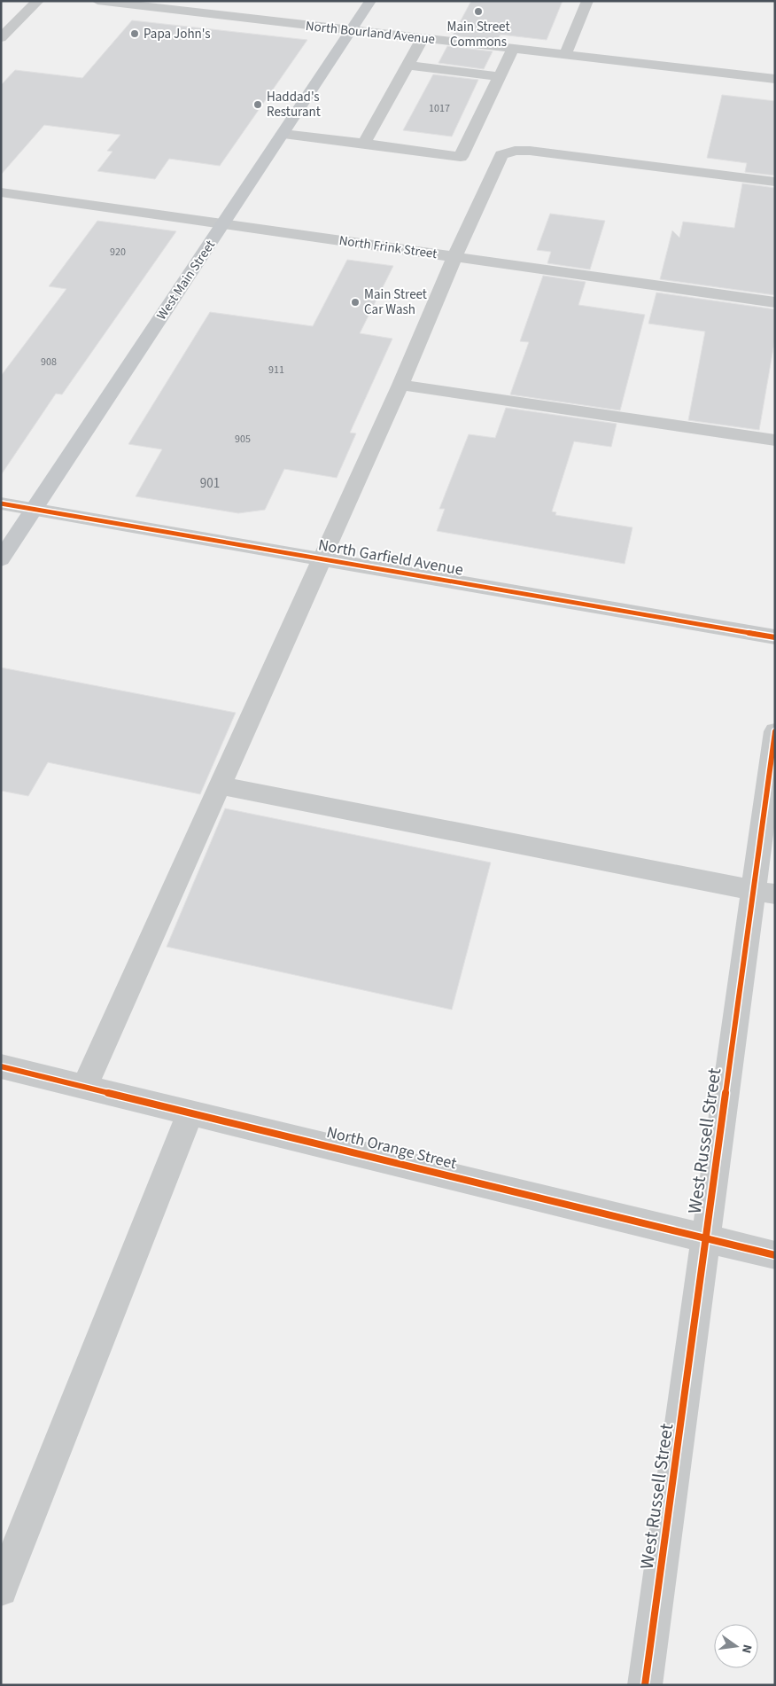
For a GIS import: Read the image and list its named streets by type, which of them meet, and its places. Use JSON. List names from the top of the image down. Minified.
{"streets":{"main road":["West Main Street"],"street":["North Bourland Avenue","North Frink Street","North Garfield Avenue","West Russell Street","North Orange Street"]},"crossings":[["North Bourland Avenue","West Main Street"],["North Frink Street","West Main Street"],["West Main Street","North Garfield Avenue"],["West Russell Street","North Orange Street"]],"places":["Main Street Commons","Papa John's","Haddad's Resturant","Main Street Car Wash"],"house_numbers":["1017","920","908","911","905","901"],"north":"right"}
